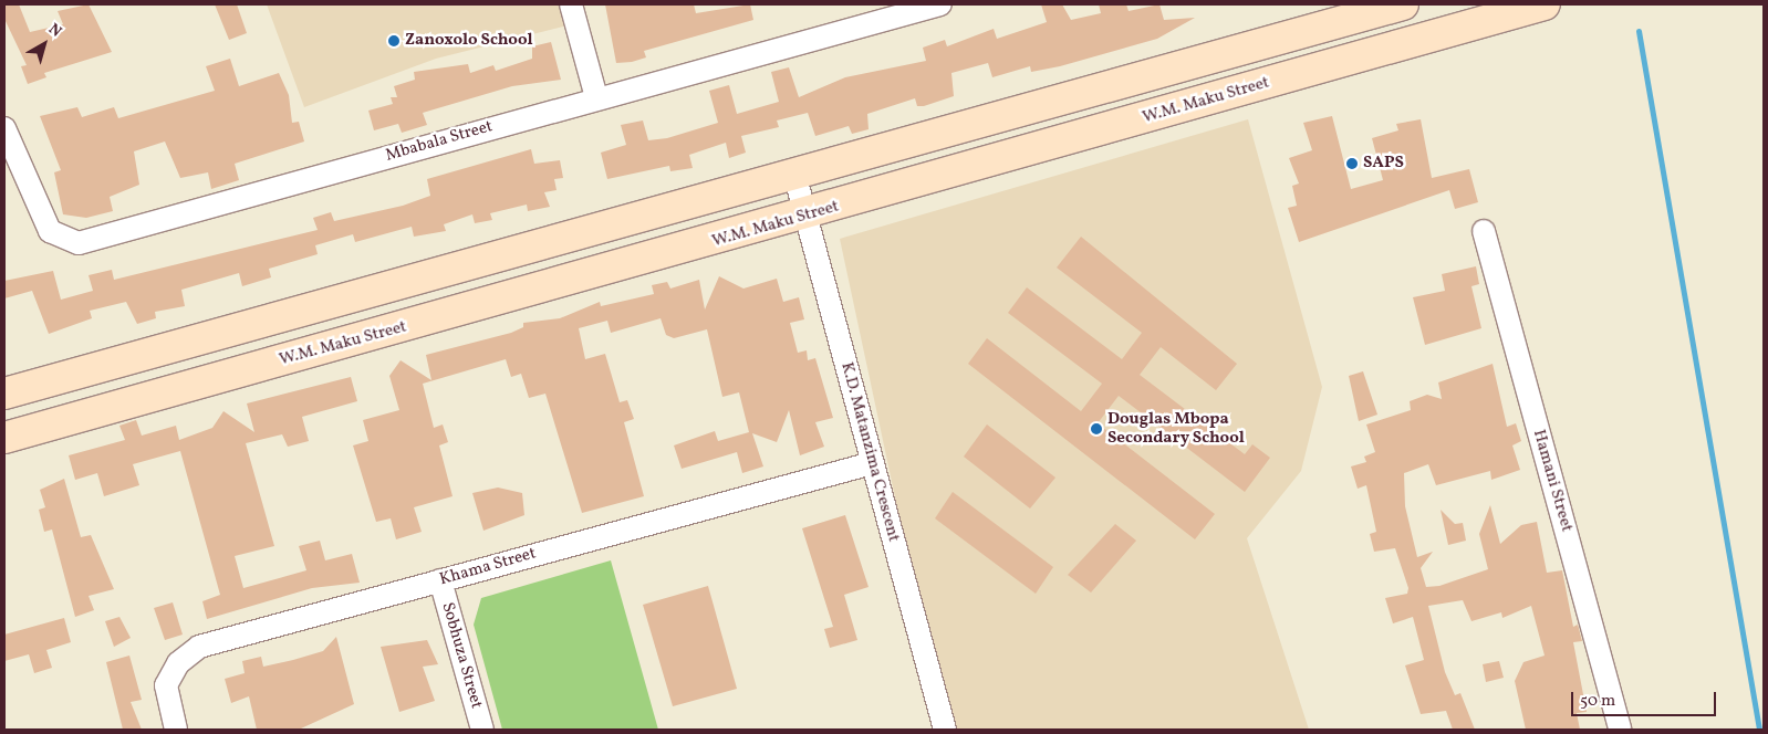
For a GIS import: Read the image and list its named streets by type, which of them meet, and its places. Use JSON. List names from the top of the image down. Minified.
{"streets":{"street":["W.M. Maku Street","Mbabala Street","K.D. Matanzima Crescent","Hamani Street","Khama Street","Sobhuza Street"]},"crossings":[["W.M. Maku Street","K.D. Matanzima Crescent"],["K.D. Matanzima Crescent","Khama Street"],["Khama Street","Sobhuza Street"]],"places":["Zanoxolo School","SAPS","Douglas Mbopa Secondary School"],"scale_bar":"50 m","north":"top right"}
